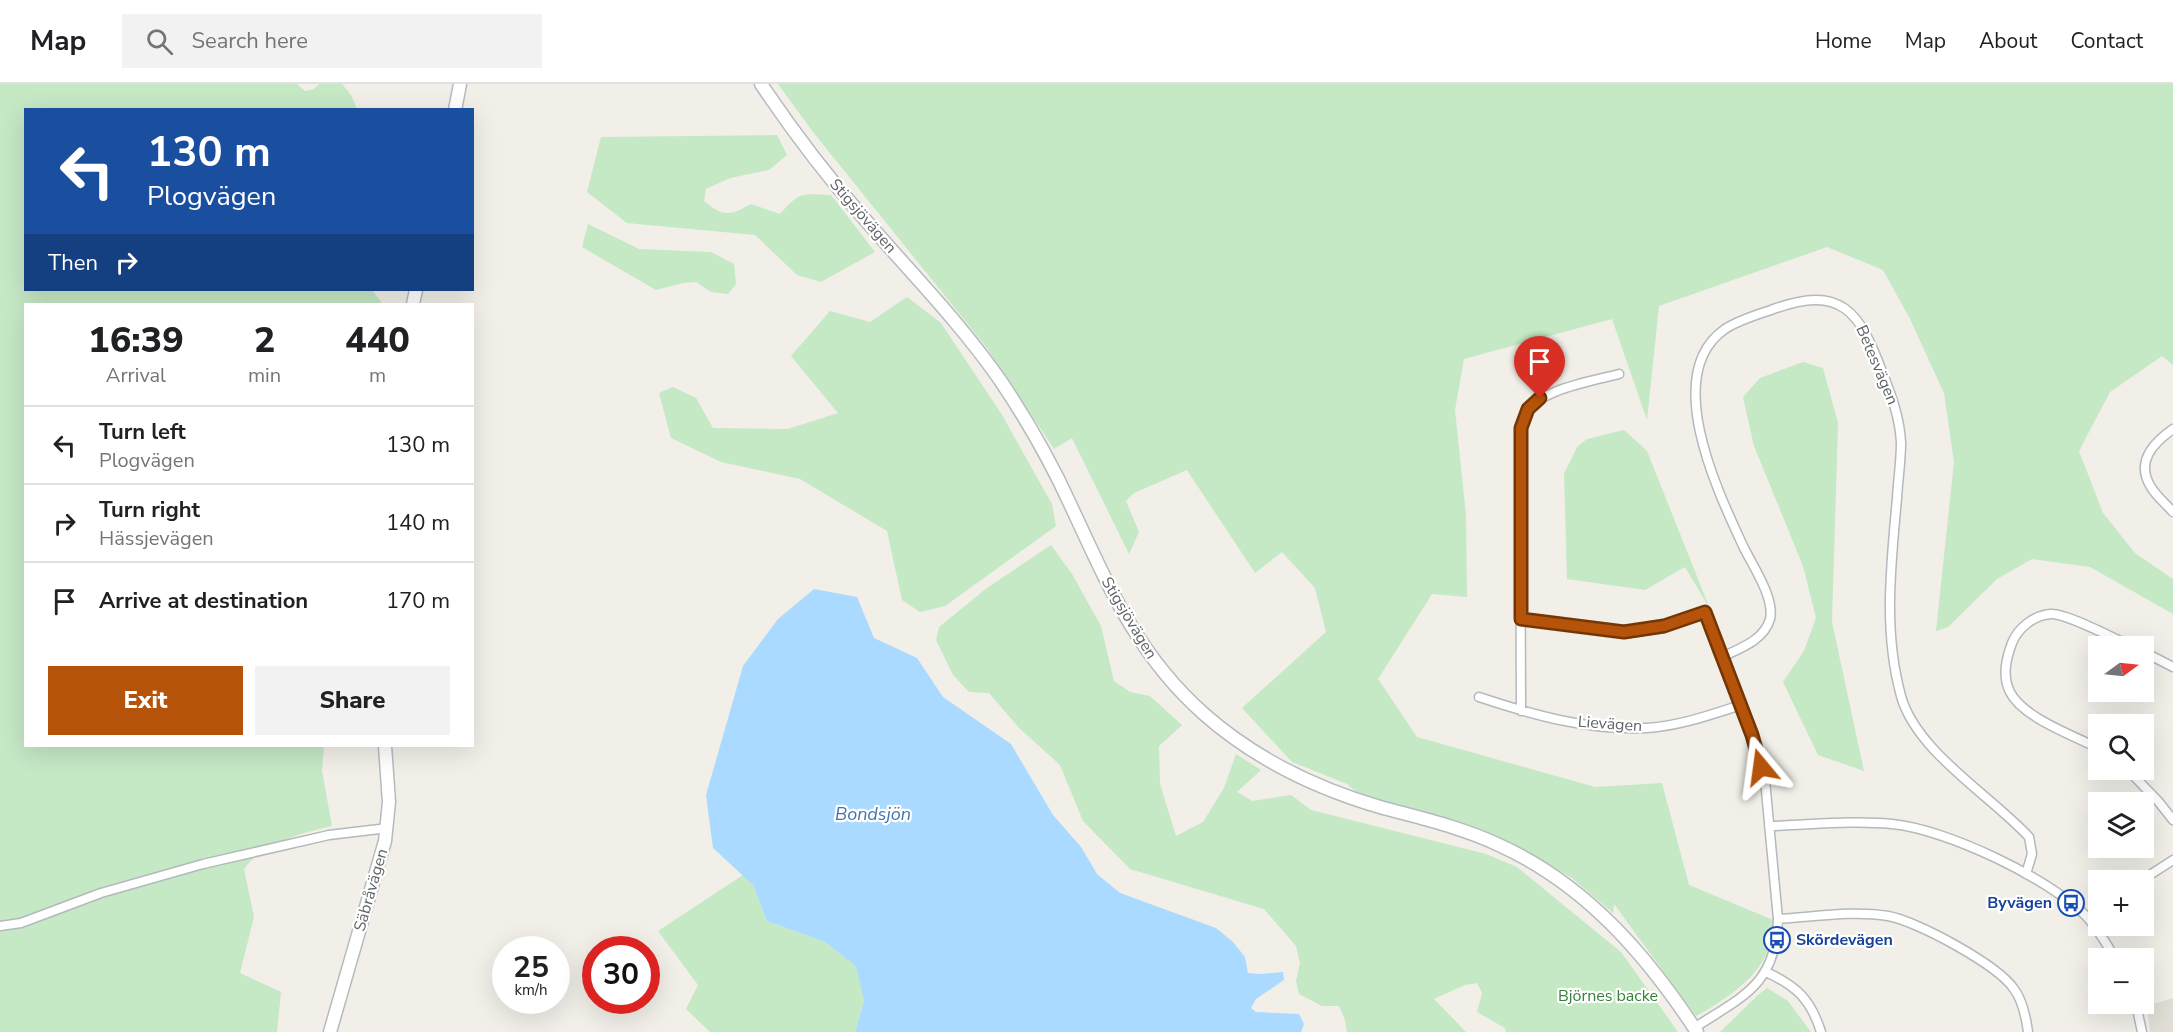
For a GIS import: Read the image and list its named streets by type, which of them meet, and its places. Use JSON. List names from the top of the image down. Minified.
{"streets":{"main road":["Stigsjövägen","Säbråvägen"],"street":["Betesvägen","Lievägen"]},"water":["Bondsjön"],"parks":["Björnes backe"],"places":{"bus stop":["Byvägen","Skördevägen"]},"north":"right","page":{"header":"Map","search":"Search here","nav":["Home","Map","About","Contact"],"turn":["130 m","Plogvägen"],"then":"Then","eta":["16:39","Arrival","2","min","440","m"],"list":[{"name":"Turn left","note":"Plogvägen","value":"130 m"},{"name":"Turn right","note":"Hässjevägen","value":"140 m"},{"name":"Arrive at destination","value":"170 m"}],"map_buttons":["+","−"],"buttons":["Exit","Share"],"speed":"25 km/h","limit":"30"}}
